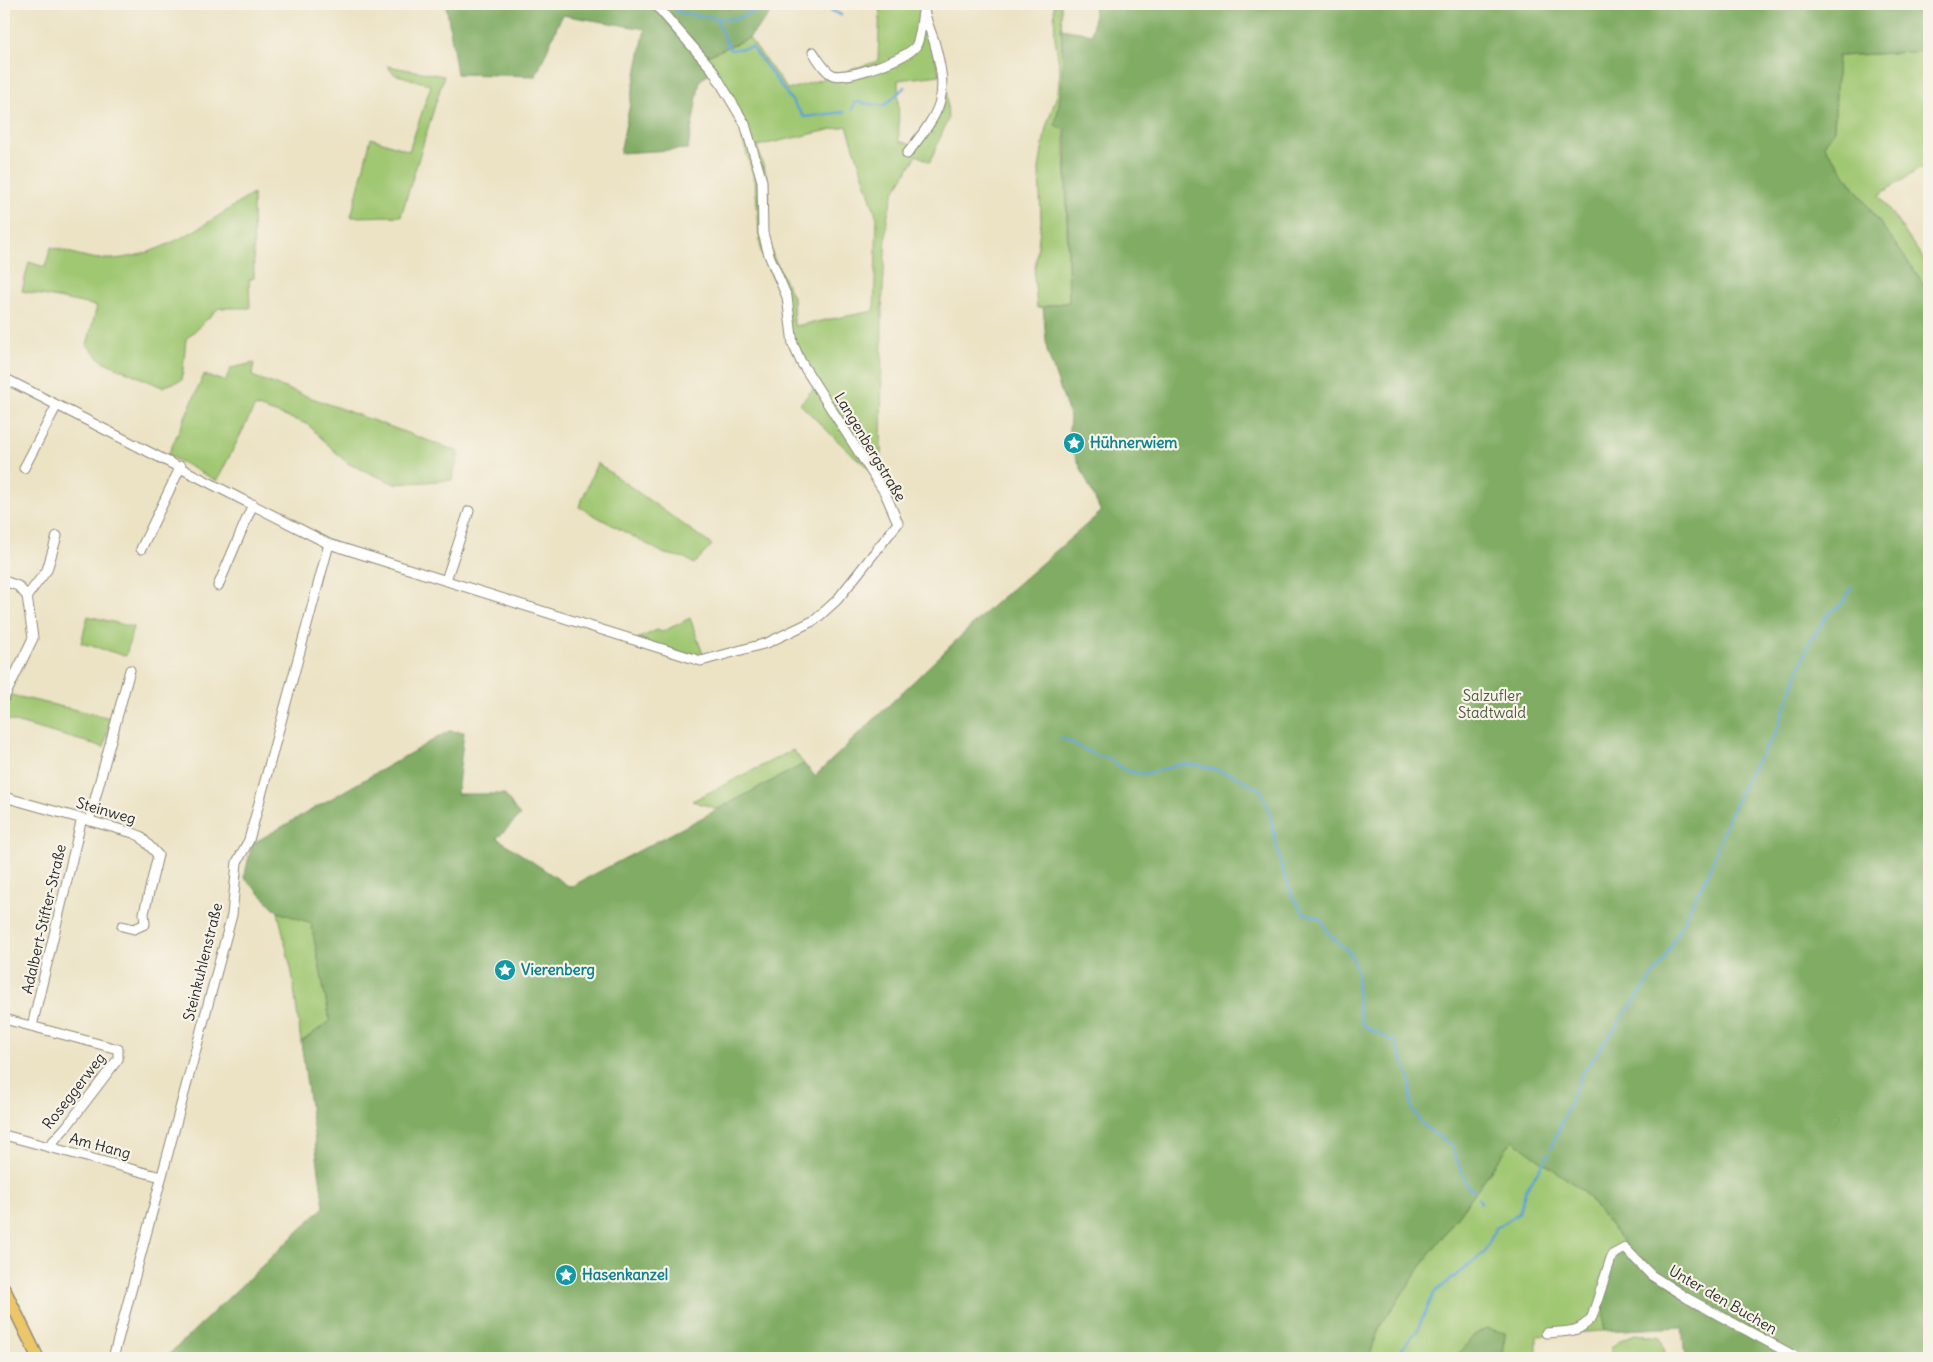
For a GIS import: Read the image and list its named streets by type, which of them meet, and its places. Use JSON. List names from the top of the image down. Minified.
{"streets":{"street":["Langenbergstraße","Steinweg","Adalbert-Stifter-Straße","Steinkuhlenstraße","Roseggerweg","Am Hang","Unter den Buchen"]},"crossings":[["Langenbergstraße","Steinkuhlenstraße"],["Steinweg","Adalbert-Stifter-Straße"],["Adalbert-Stifter-Straße","Roseggerweg"],["Steinkuhlenstraße","Am Hang"],["Roseggerweg","Am Hang"]],"parks":["Salzufler Stadtwald"],"places":{"place":["Hühnerwiem","Vierenberg","Hasenkanzel"]}}
